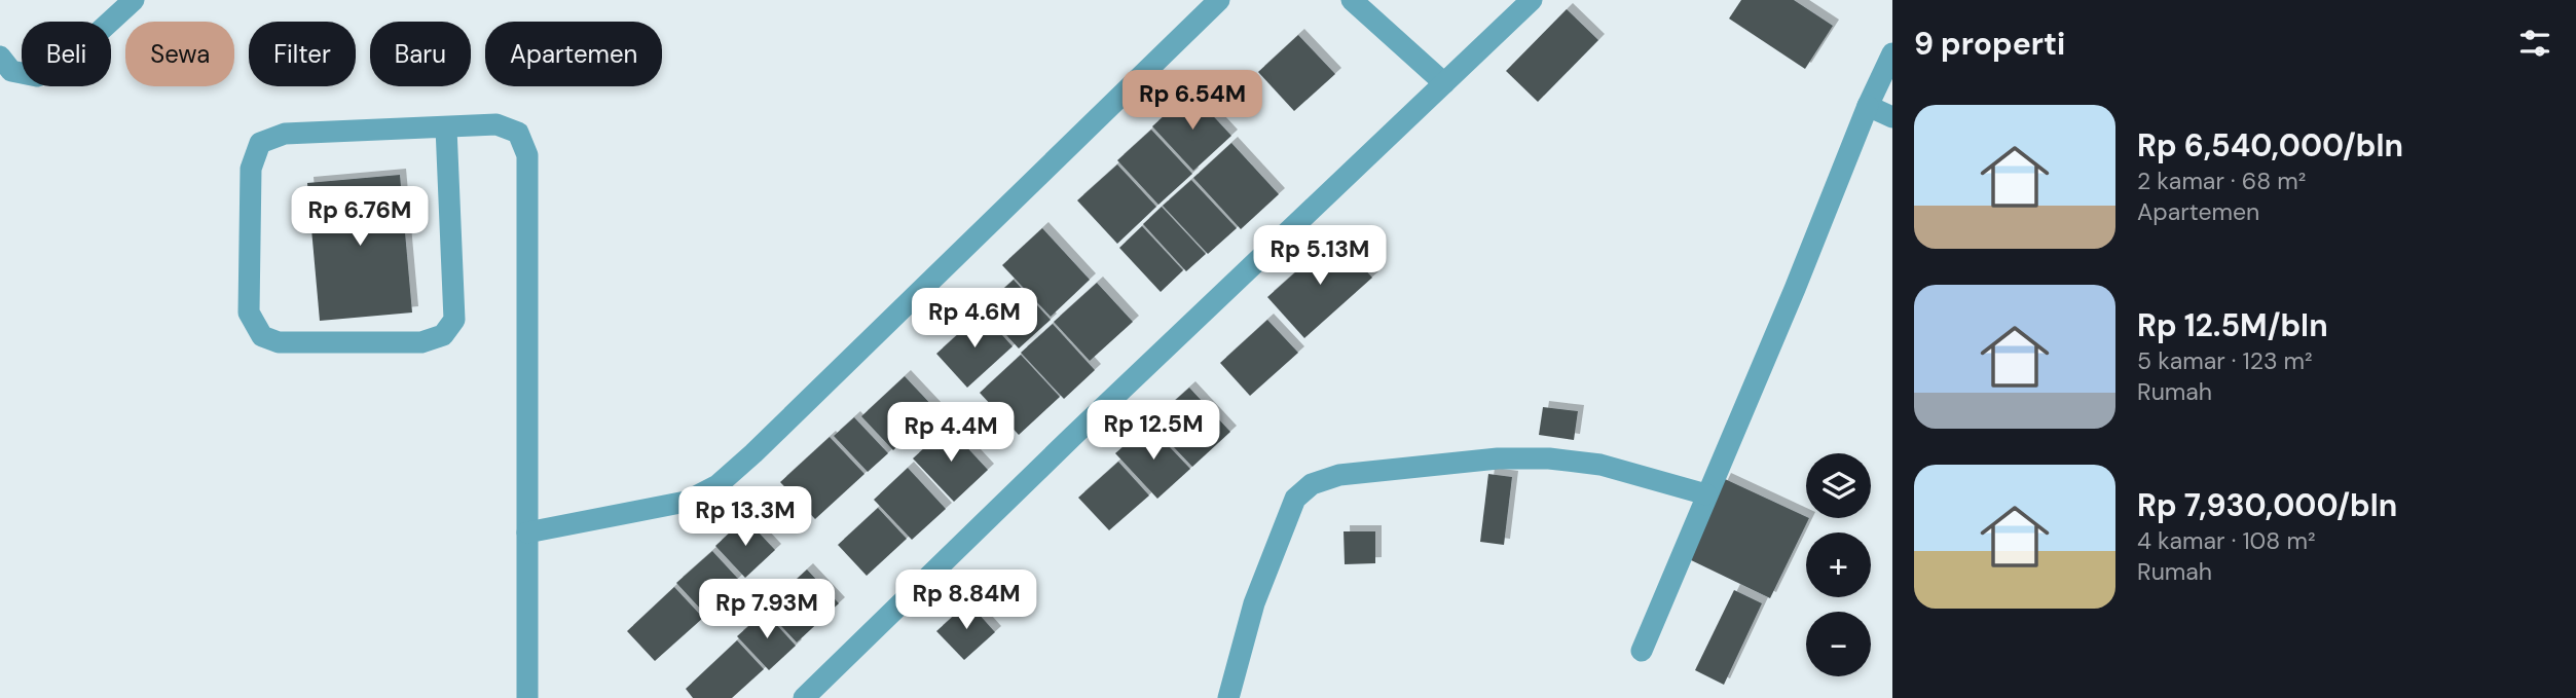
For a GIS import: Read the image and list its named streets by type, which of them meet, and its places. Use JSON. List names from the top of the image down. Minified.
{"page":{"heading":"9 properti","chip":["Beli","Sewa","Filter","Baru","Apartemen"],"price":["Rp 6.54M","Rp 6.76M","Rp 5.13M","Rp 4.6M","Rp 12.5M","Rp 4.4M","Rp 13.3M","Rp 8.84M","Rp 7.93M"],"list":[{"name":"Rp 6,540,000/bln","note":"2 kamar · 68 m² · Apartemen"},{"name":"Rp 12.5M/bln","note":"5 kamar · 123 m² · Rumah"},{"name":"Rp 7,930,000/bln","note":"4 kamar · 108 m² · Rumah"}],"map_buttons":["+","−"]}}
